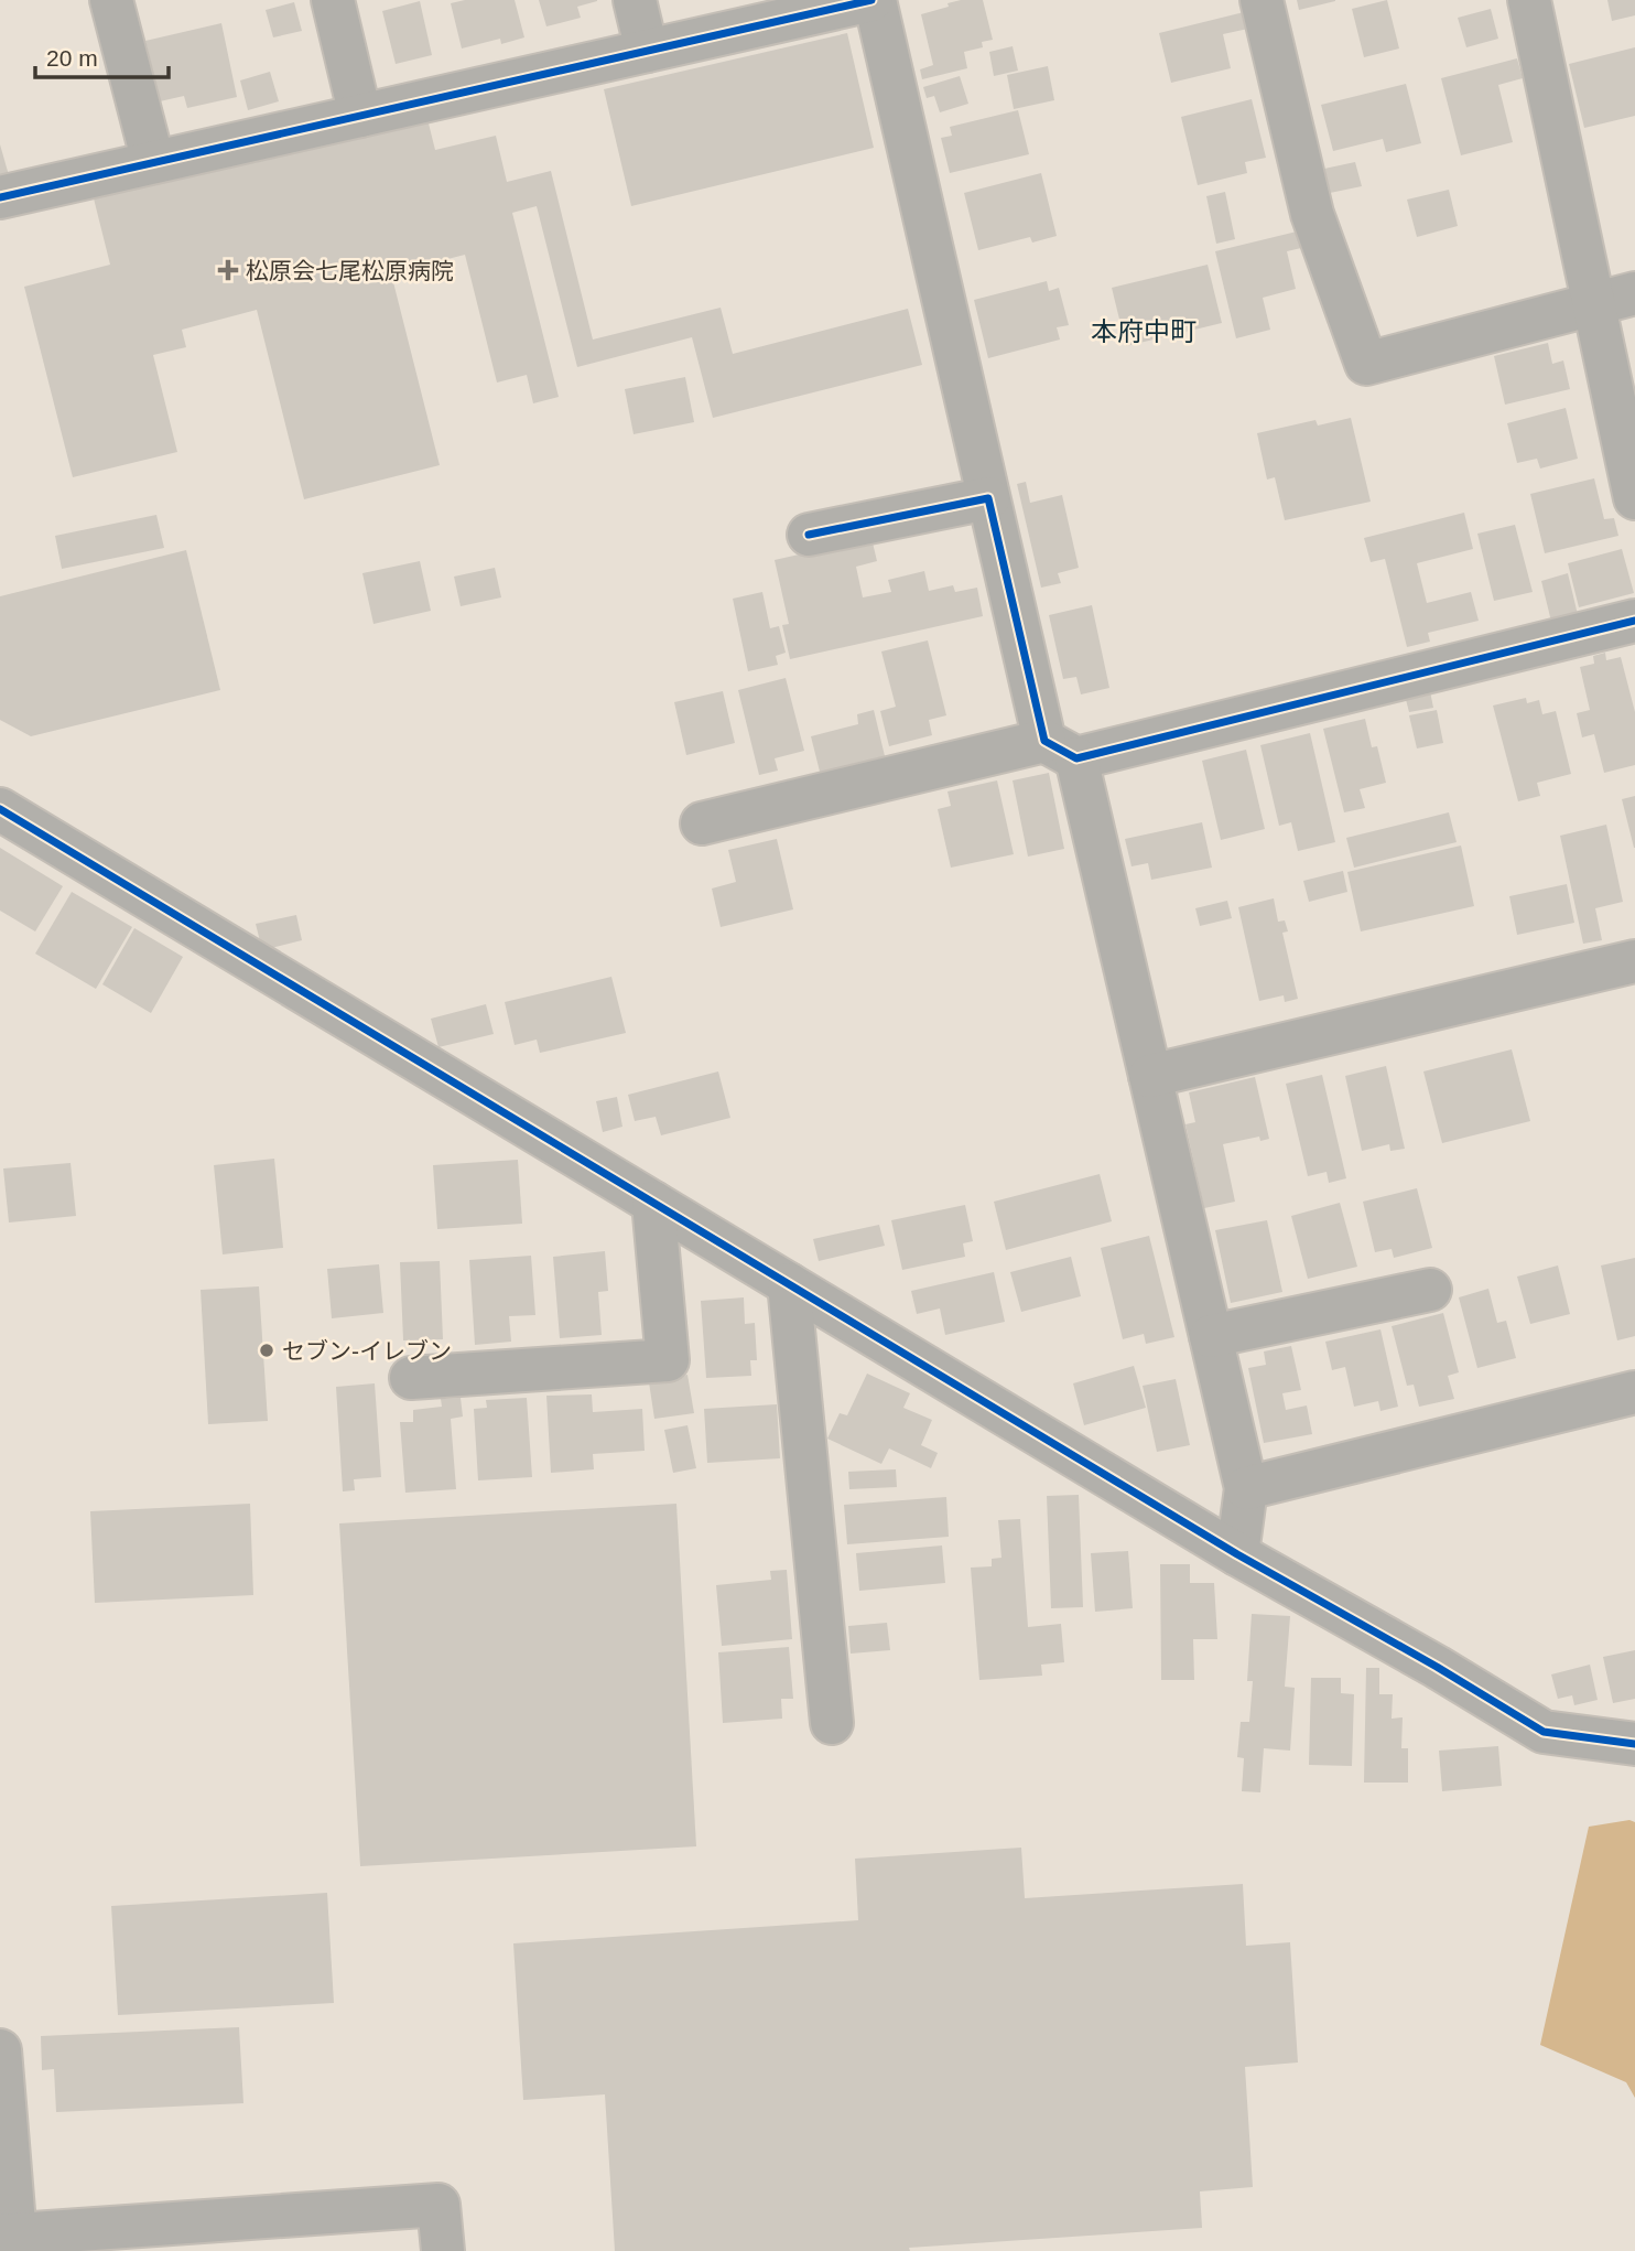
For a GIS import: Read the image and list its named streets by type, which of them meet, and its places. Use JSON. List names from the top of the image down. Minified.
{"districts":["本府中町"],"places":{"health":["松原会七尾松原病院"],"other":["セブン-イレブン"]},"scale_bar":"20 m"}
